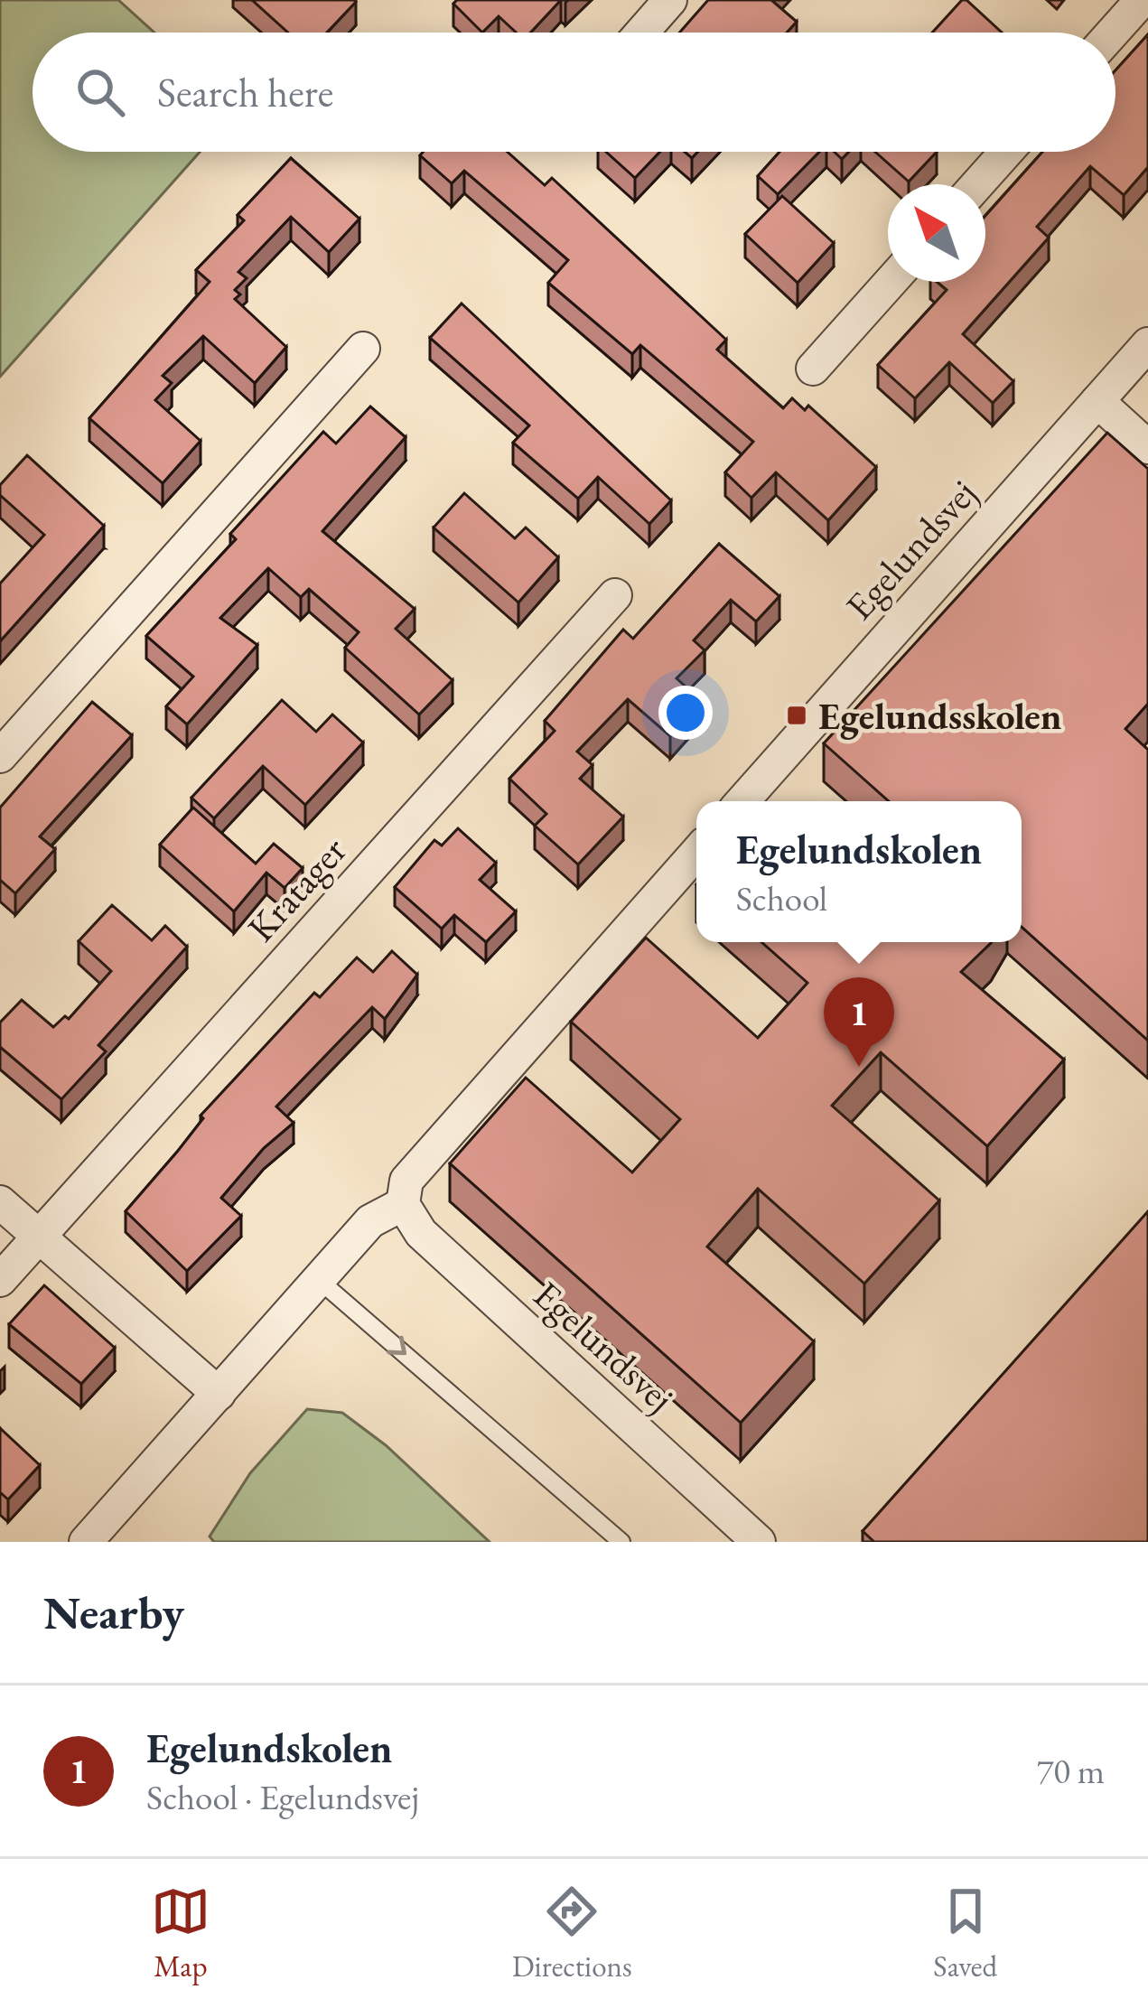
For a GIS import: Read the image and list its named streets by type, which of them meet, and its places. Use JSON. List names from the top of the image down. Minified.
{"streets":{"street":["Egelundsvej","Kratager"]},"places":{"transit":["Egelundsskolen"]},"north":"top left","page":{"search":"Search here","popup":["Egelundskolen","School"],"pins":"1","heading":"Nearby","list":[{"mark":"1","name":"Egelundskolen","note":"School · Egelundsvej","value":"70 m"}],"nav":["Map","Directions","Saved"]}}
